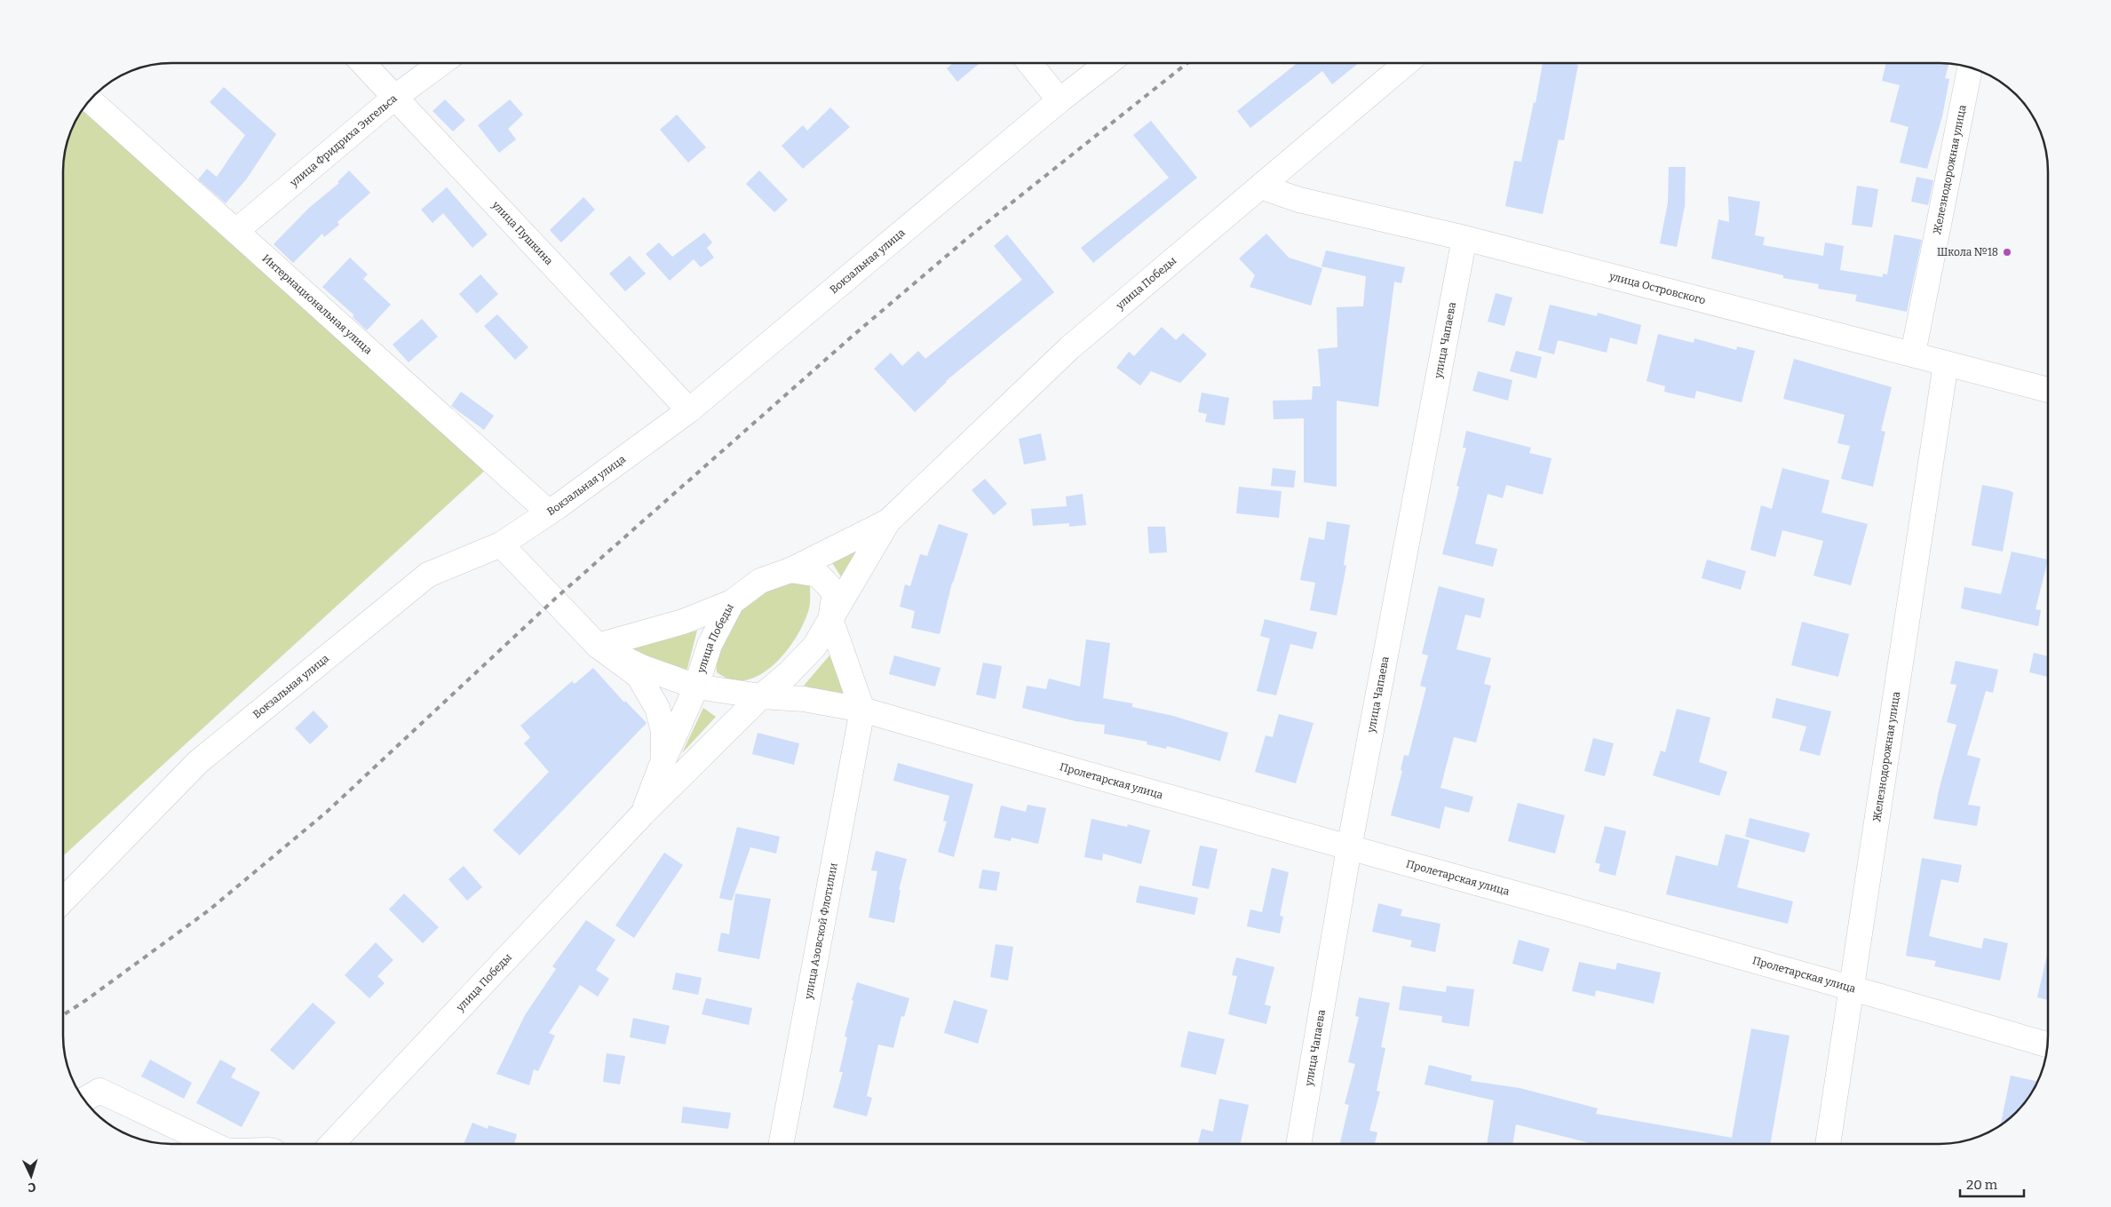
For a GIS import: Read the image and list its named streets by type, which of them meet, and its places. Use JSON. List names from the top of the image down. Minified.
{"streets":{"street":["улица Фридриха Энгельса","Железнодорожная улица","улица Пушкина","Вокзальная улица","улица Победы","улица Островского","Интернациональная улица","улица Чапаева","Пролетарская улица","улица Азовской Флотилии"]},"crossings":[["улица Фридриха Энгельса","улица Пушкина"],["улица Фридриха Энгельса","Интернациональная улица"],["Железнодорожная улица","улица Островского"],["Железнодорожная улица","Пролетарская улица"],["улица Пушкина","Вокзальная улица"],["Вокзальная улица","Интернациональная улица"],["улица Победы","улица Островского"],["улица Победы","Пролетарская улица"],["улица Островского","улица Чапаева"],["улица Чапаева","Пролетарская улица"],["Пролетарская улица","улица Азовской Флотилии"]],"places":["Школа №18"],"scale_bar":"20 m","north":"bottom"}
